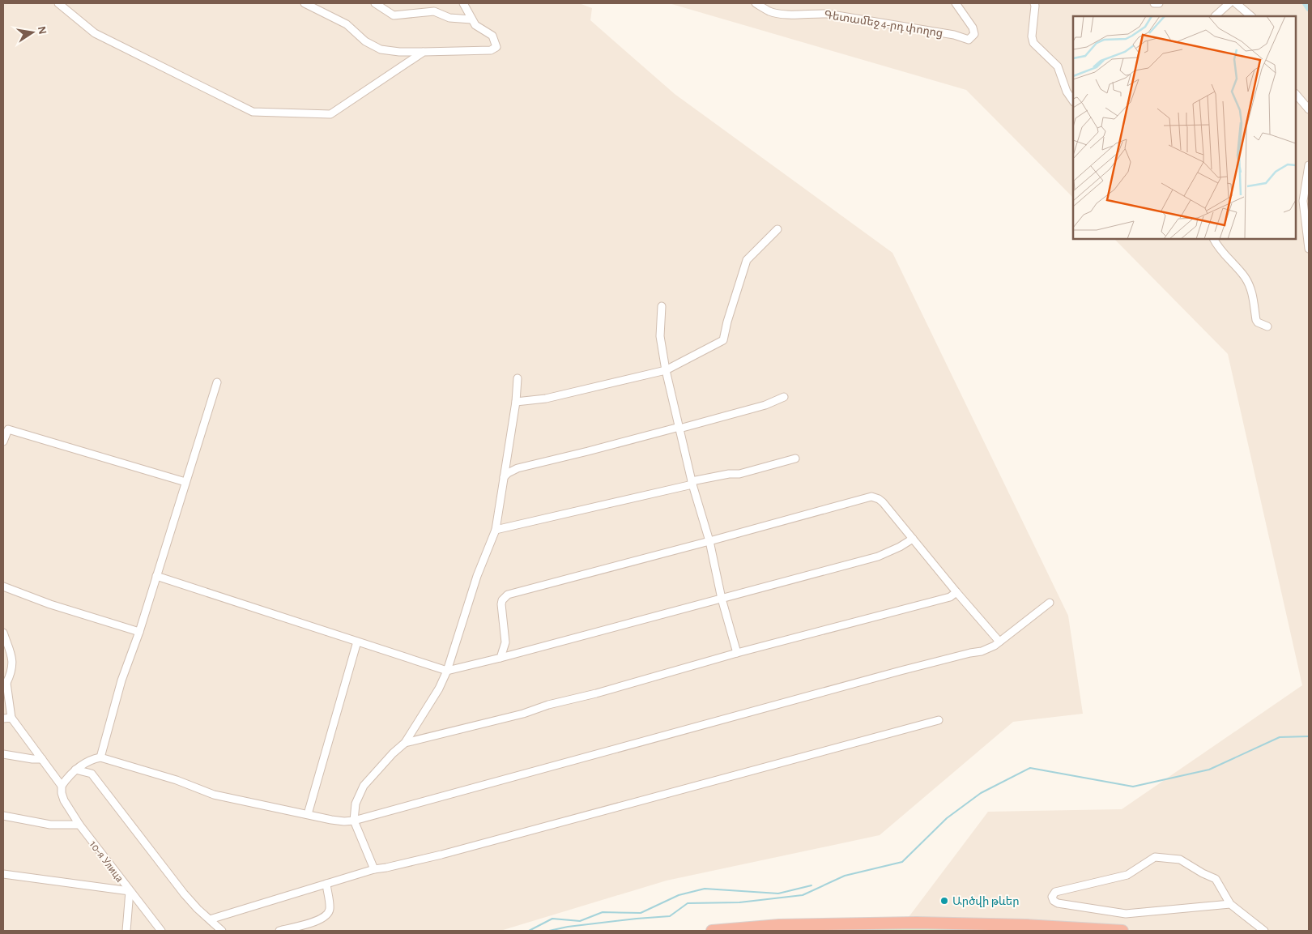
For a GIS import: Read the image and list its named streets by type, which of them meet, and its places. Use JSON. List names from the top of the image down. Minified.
{"streets":{"street":["Գետամեջ 4-րդ փողոց","10-я Улица"]},"places":["Արծվի թևեր"],"north":"right"}
